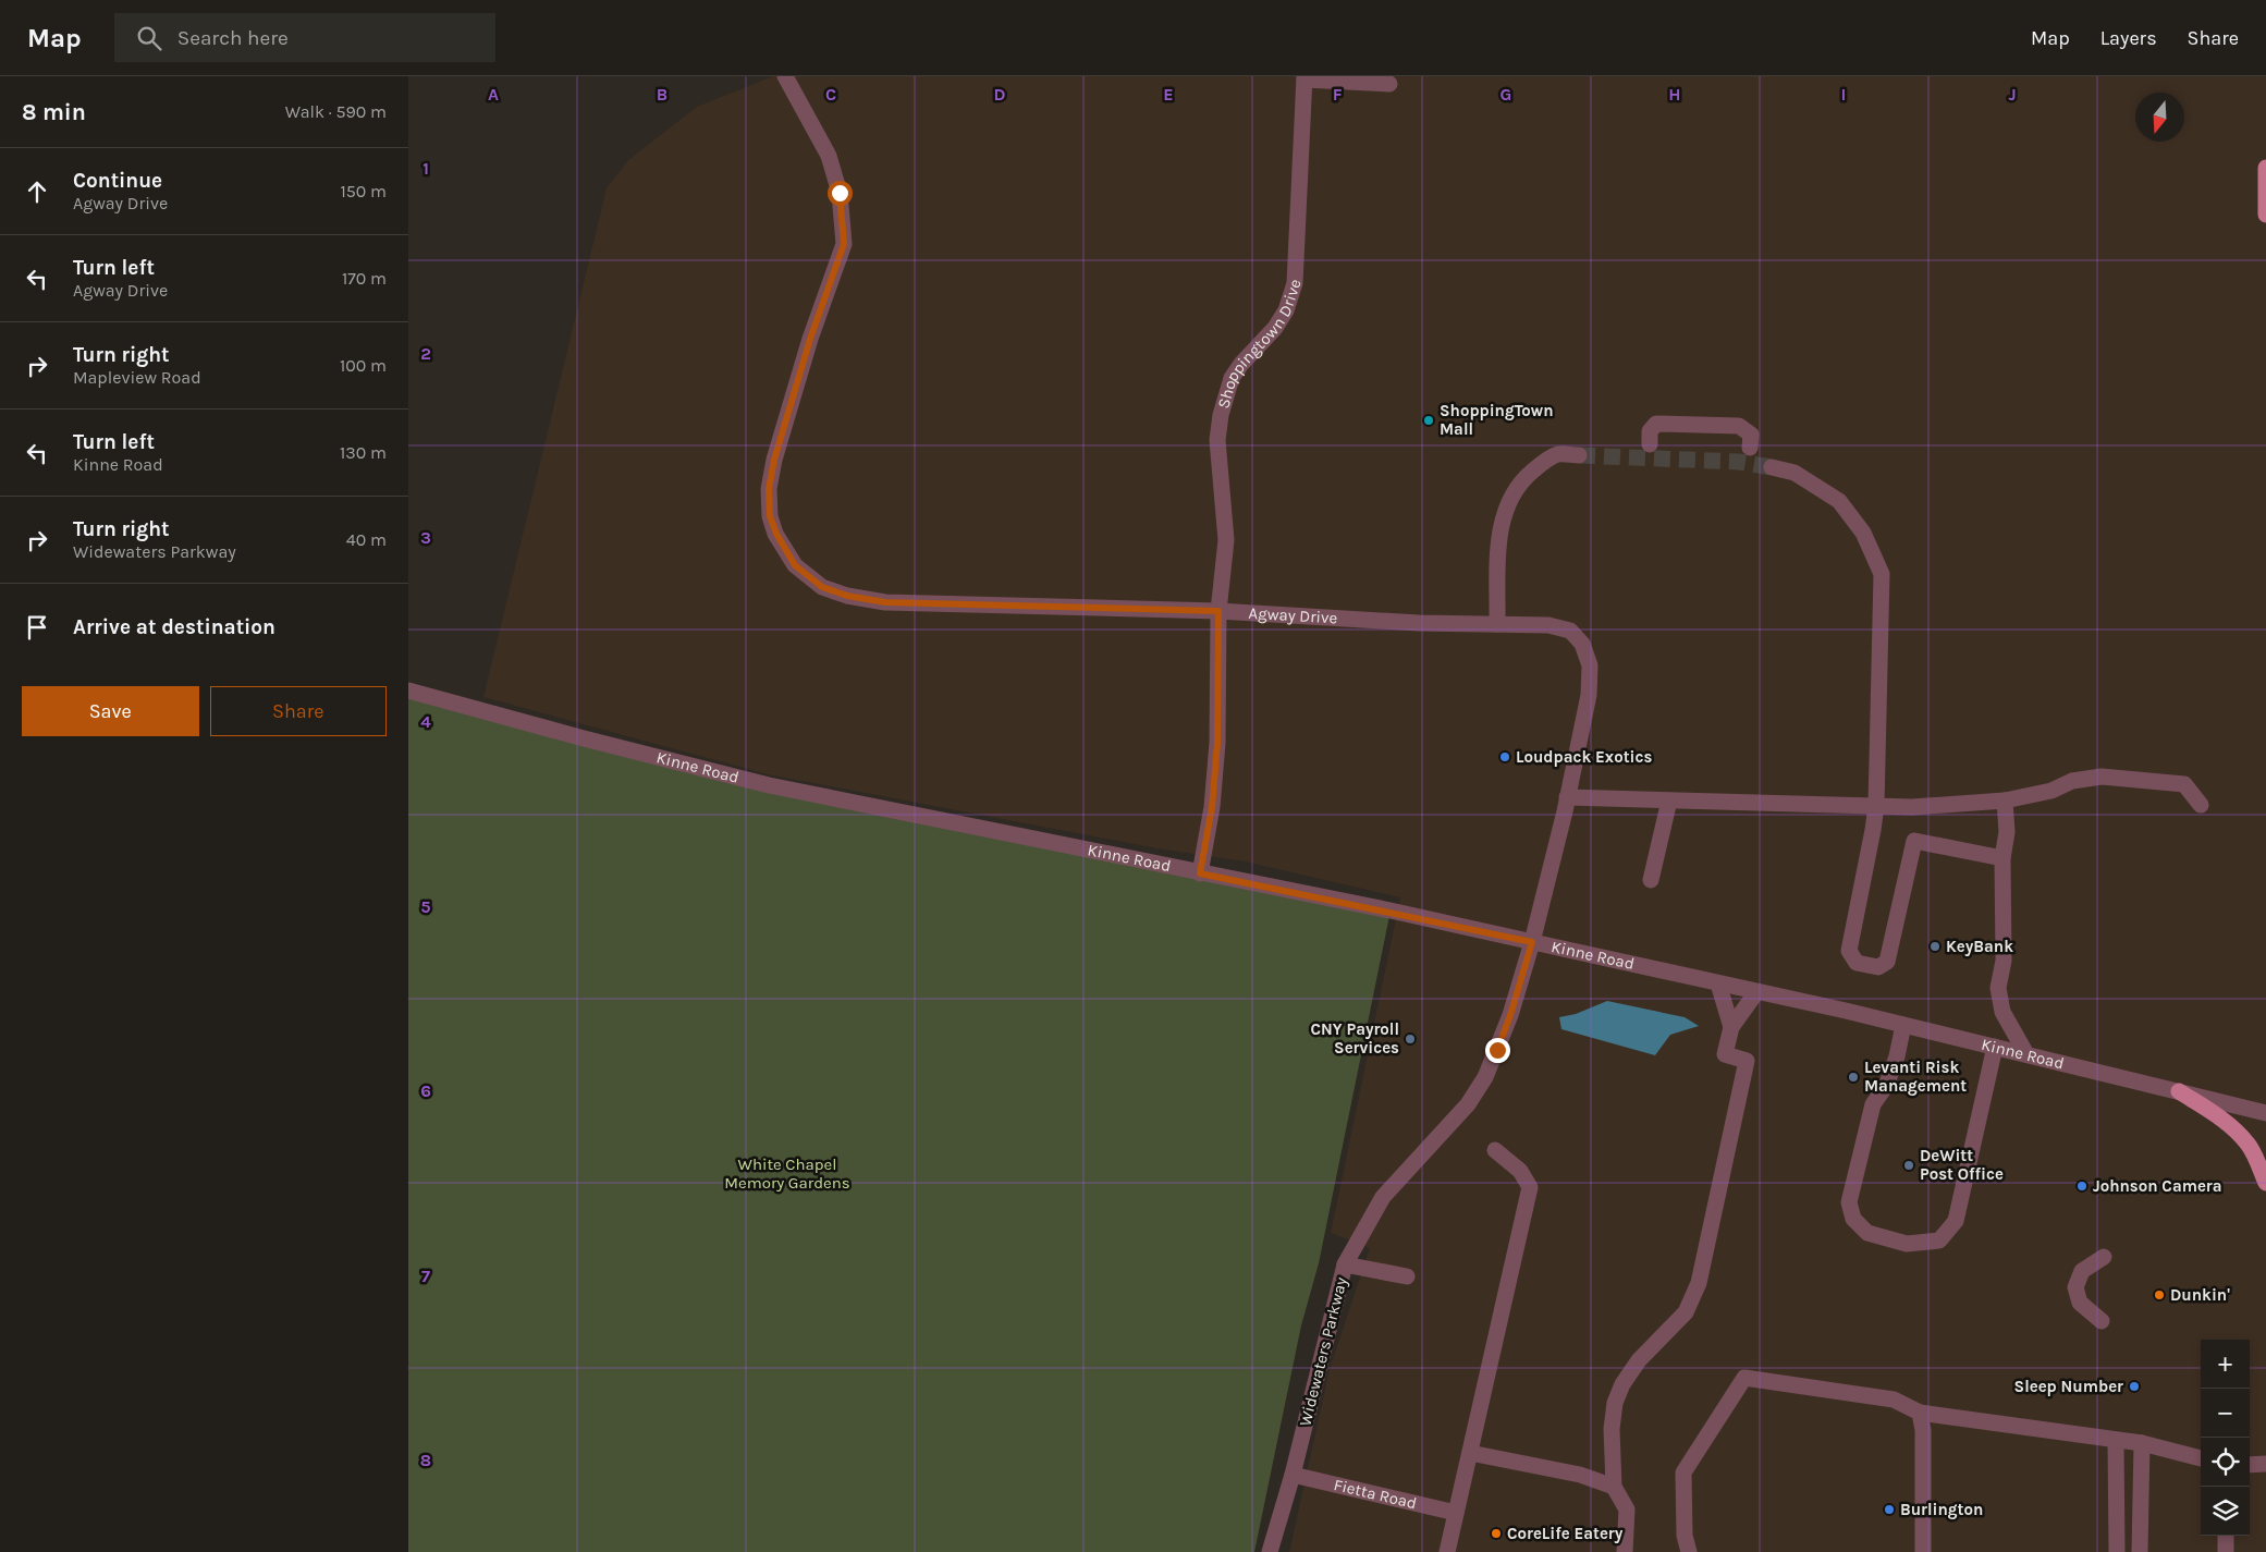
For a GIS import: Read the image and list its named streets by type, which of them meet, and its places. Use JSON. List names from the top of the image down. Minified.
{"streets":{"street":["Shoppingtown Drive","Agway Drive","Kinne Road","Widewaters Parkway","Fietta Road"]},"crossings":[["Shoppingtown Drive","Agway Drive"],["Shoppingtown Drive","Kinne Road"],["Agway Drive","Kinne Road"],["Agway Drive","Widewaters Parkway"],["Kinne Road","Widewaters Parkway"],["Widewaters Parkway","Fietta Road"]],"parks":["White Chapel Memory Gardens"],"places":["ShoppingTown Mall","Loudpack Exotics","KeyBank","CNY Payroll Services","Levanti Risk Management","DeWitt Post Office","Johnson Camera","Dunkin'","Sleep Number","Burlington","CoreLife Eatery"],"north":"bottom","page":{"header":"Map","search":"Search here","nav":["Map","Layers","Share"],"heading":["8 min","Walk · 590 m"],"list":[["Continue","Agway Drive","150 m"],["Turn left","Agway Drive","170 m"],["Turn right","Mapleview Road","100 m"],["Turn left","Kinne Road","130 m"],["Turn right","Widewaters Parkway","40 m"],"Arrive at destination"],"buttons":["Save","Share"],"map_buttons":["+","−"]},"grid":{"columns":["A","B","C","D","E","F","G","H","I","J"],"rows":["1","2","3","4","5","6","7","8"]}}
